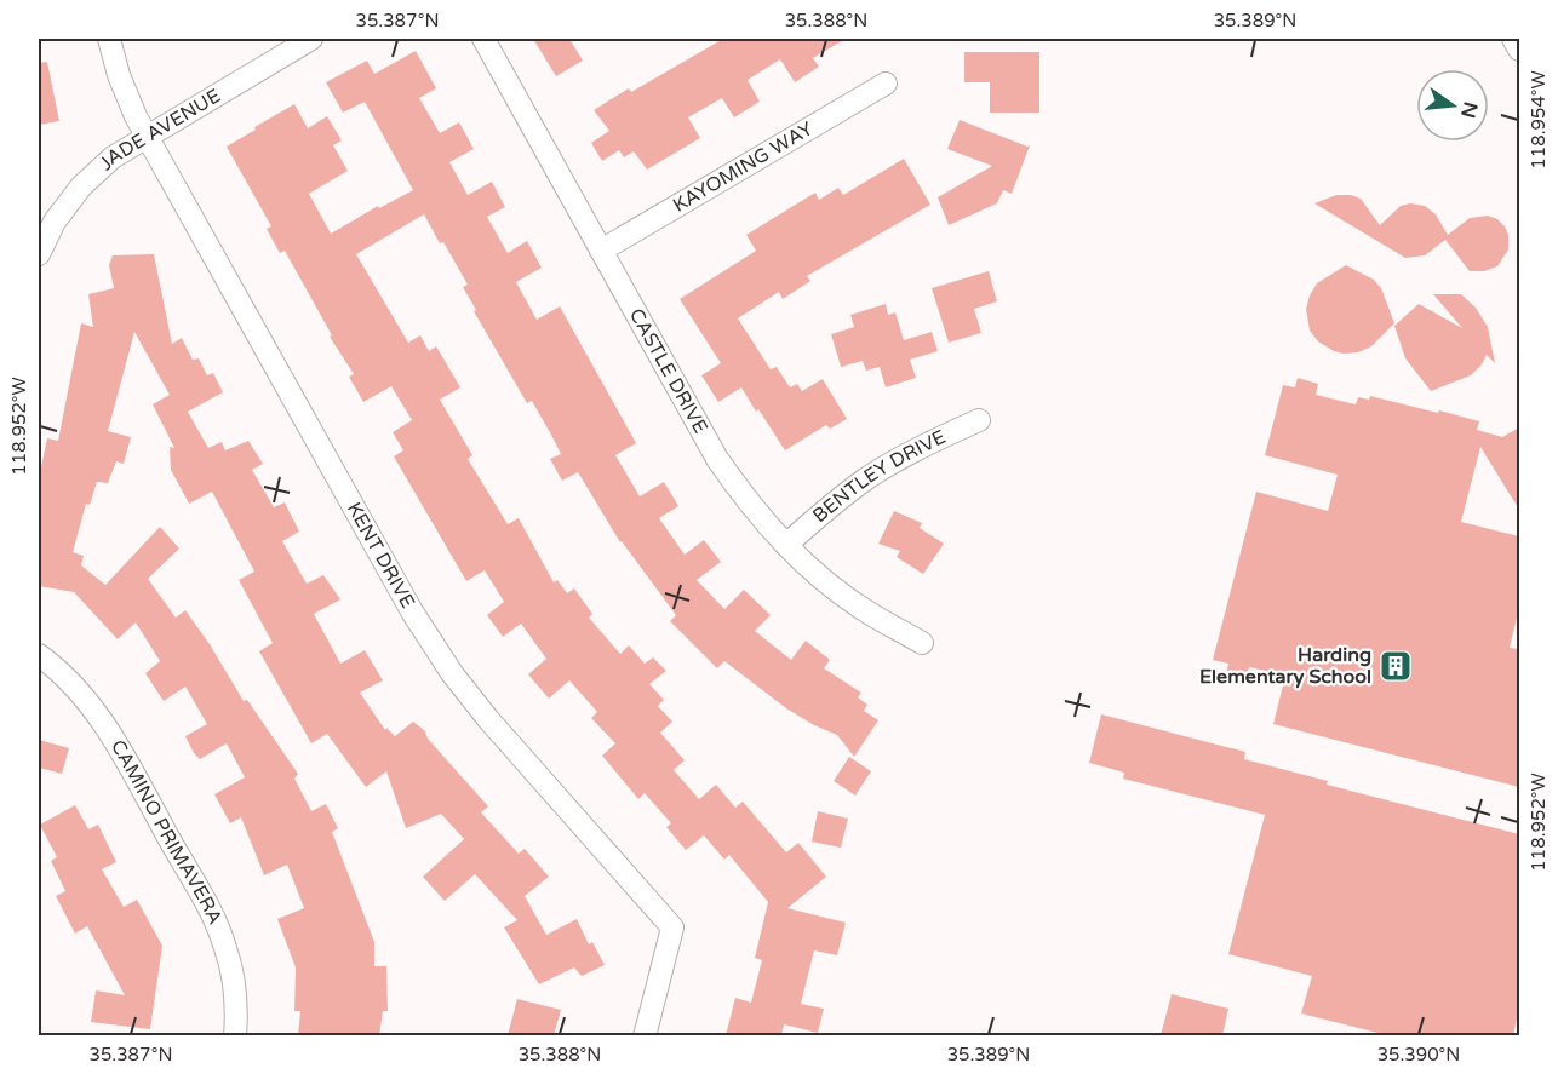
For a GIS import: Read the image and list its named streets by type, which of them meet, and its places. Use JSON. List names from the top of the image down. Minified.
{"streets":{"street":["JADE AVENUE","KAYOMING WAY","CASTLE DRIVE","BENTLEY DRIVE","KENT DRIVE","CAMINO PRIMAVERA"]},"crossings":[["JADE AVENUE","KENT DRIVE"],["KAYOMING WAY","CASTLE DRIVE"],["CASTLE DRIVE","BENTLEY DRIVE"]],"places":{"building":["Harding Elementary School"]},"north":"right","coordinates":["35.387°N","35.388°N","35.389°N","118.954°W","118.952°W","35.390°N"]}
